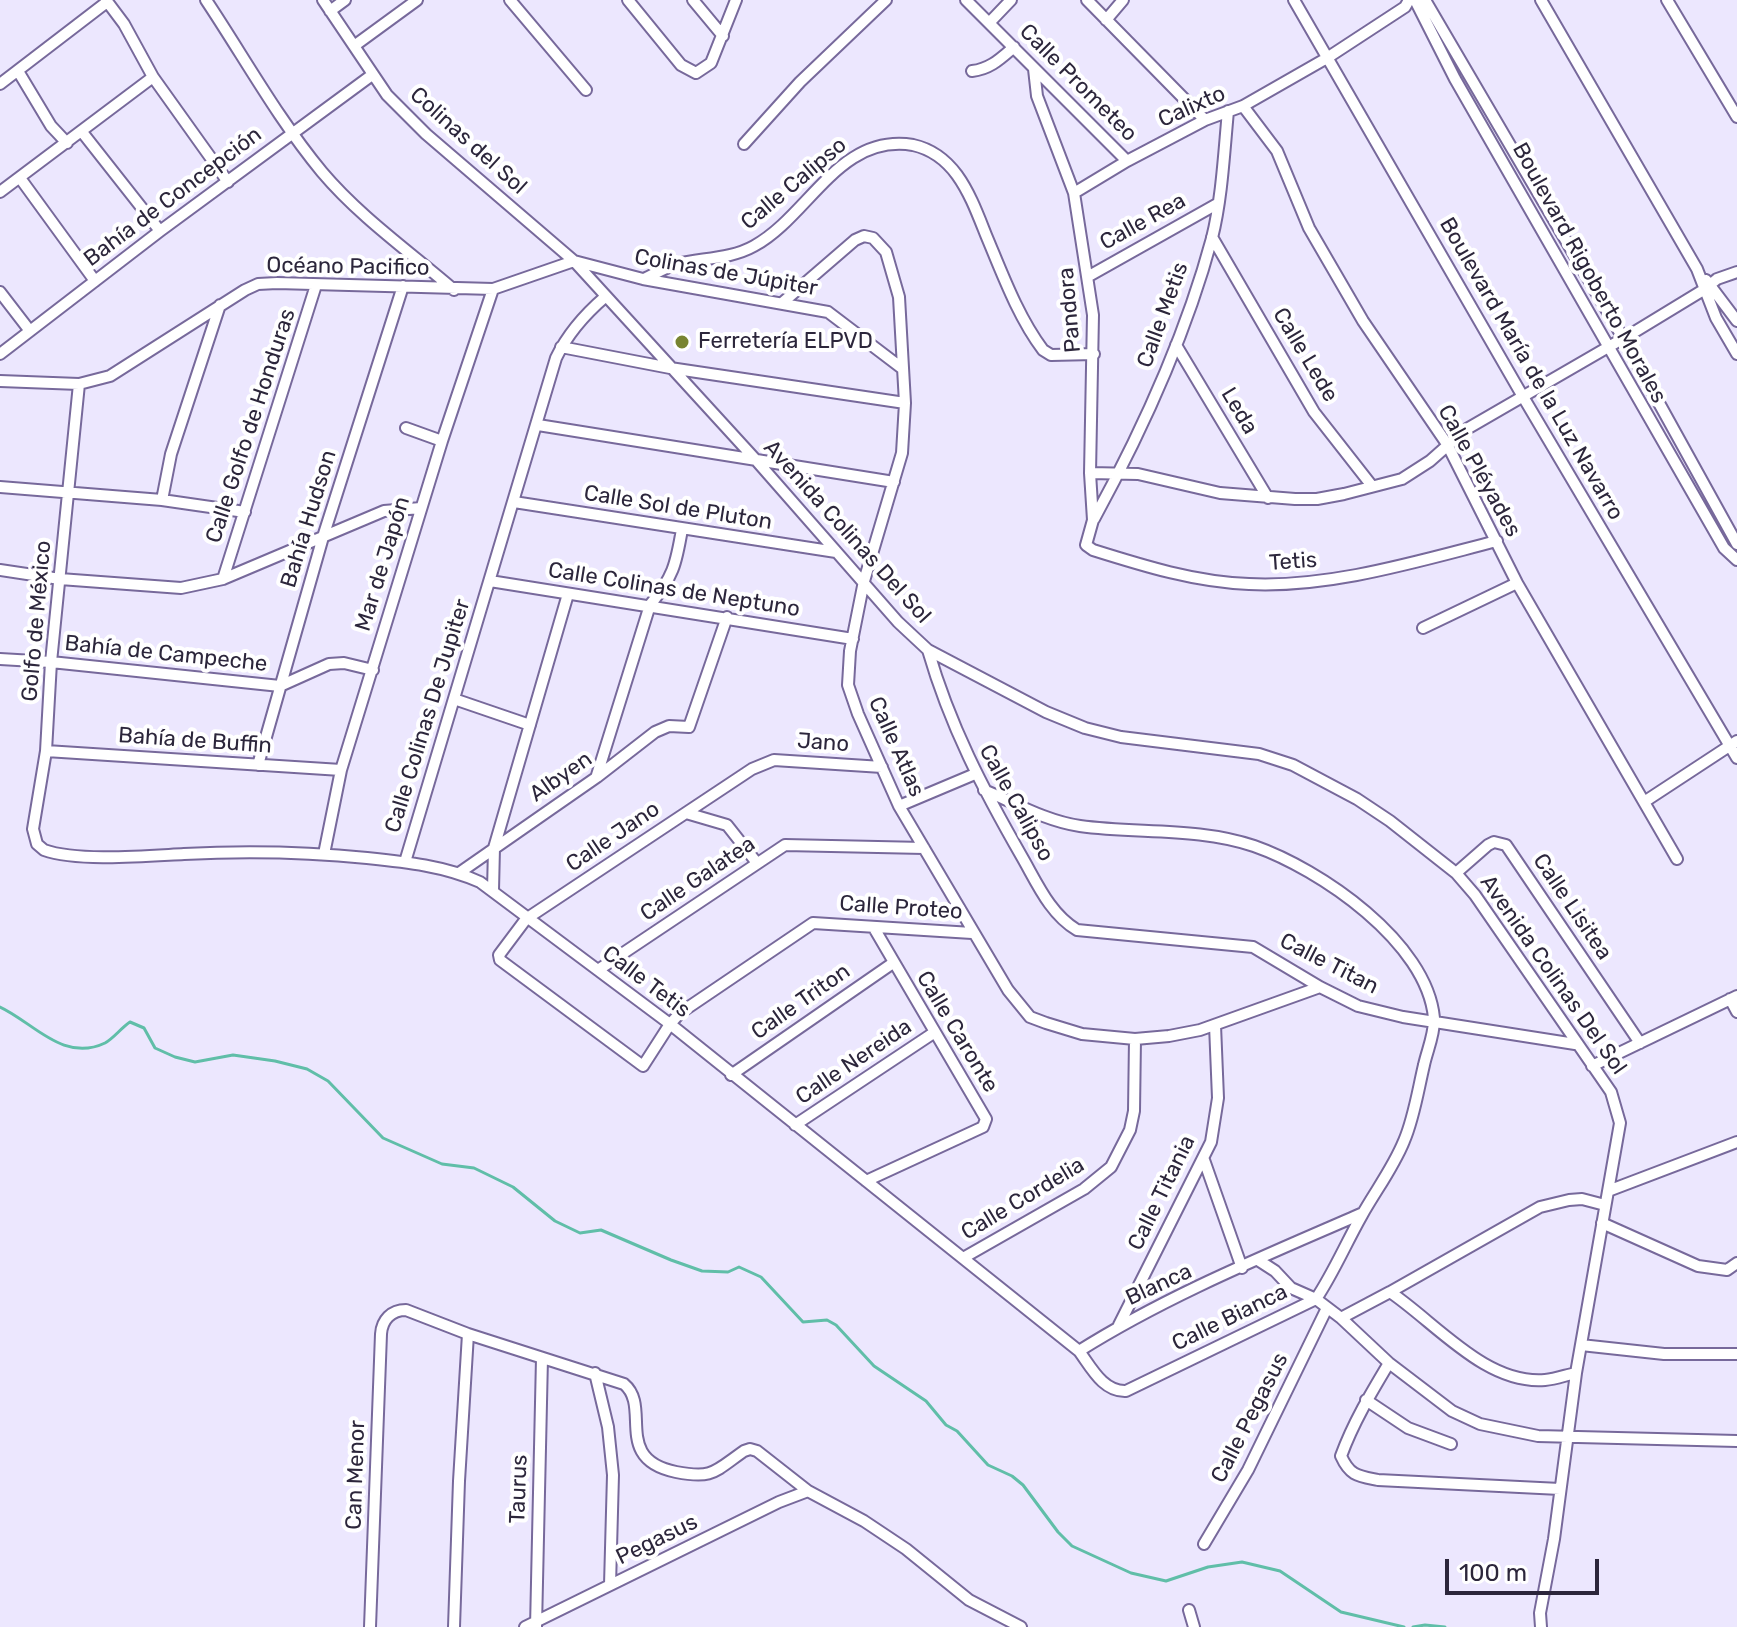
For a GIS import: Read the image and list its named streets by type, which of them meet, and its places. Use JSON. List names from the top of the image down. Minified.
{"streets":{"street":["Calle Prometeo","Calixto","Colinas del Sol","Calle Calipso","Bahía de Concepción","Calle Rea","Océano Pacifico","Colinas de Júpiter","Boulevard Rigoberto Morales","Pandora","Calle Metis","Calle Lede","Boulevard María de la Luz Navarro","Leda","Calle Golfo de Honduras","Calle Pléyades","Calle Sol de Pluton","Bahía Hudson","Avenida Colinas Del Sol","Tetis","Mar de Japón","Calle Colinas de Neptuno","Golfo de México","Bahía de Campeche","Calle Colinas De Jupiter","Bahía de Buffin","Jano","Calle Atlas","Albyen","Calle Jano","Calle Galatea","Calle Lisitea","Calle Proteo","Calle Titan","Calle Tetis","Calle Triton","Calle Caronte","Calle Nereida","Calle Titania","Calle Cordelia","Blanca","Calle Bianca","Calle Pegasus","Can Menor","Taurus","Pegasus"]},"crossings":[["Calle Prometeo","Calixto"],["Calle Prometeo","Pandora"],["Calixto","Boulevard Rigoberto Morales"],["Calixto","Pandora"],["Calixto","Calle Metis"],["Calixto","Boulevard María de la Luz Navarro"],["Calixto","Calle Pléyades"],["Colinas del Sol","Bahía de Concepción"],["Colinas del Sol","Océano Pacifico"],["Colinas del Sol","Colinas de Júpiter"],["Colinas del Sol","Avenida Colinas Del Sol"],["Colinas del Sol","Calle Colinas De Jupiter"],["Calle Calipso","Colinas de Júpiter"],["Calle Calipso","Pandora"],["Calle Calipso","Avenida Colinas Del Sol"],["Calle Calipso","Calle Titan"],["Calle Rea","Pandora"],["Calle Rea","Calle Metis"],["Océano Pacifico","Colinas de Júpiter"],["Océano Pacifico","Calle Golfo de Honduras"],["Océano Pacifico","Bahía Hudson"],["Océano Pacifico","Mar de Japón"],["Océano Pacifico","Golfo de México"],["Colinas de Júpiter","Calle Atlas"],["Pandora","Calle Metis"],["Pandora","Tetis"],["Calle Metis","Calle Lede"],["Calle Metis","Leda"],["Calle Pléyades","Tetis"],["Calle Sol de Pluton","Avenida Colinas Del Sol"],["Calle Sol de Pluton","Calle Colinas De Jupiter"],["Bahía Hudson","Bahía de Campeche"],["Bahía Hudson","Bahía de Buffin"],["Avenida Colinas Del Sol","Calle Colinas De Jupiter"],["Avenida Colinas Del Sol","Calle Atlas"],["Avenida Colinas Del Sol","Calle Lisitea"],["Avenida Colinas Del Sol","Calle Titan"],["Avenida Colinas Del Sol","Calle Bianca"],["Mar de Japón","Bahía de Buffin"],["Mar de Japón","Calle Tetis"],["Calle Colinas de Neptuno","Calle Colinas De Jupiter"],["Calle Colinas de Neptuno","Calle Atlas"],["Calle Colinas de Neptuno","Albyen"],["Golfo de México","Bahía de Campeche"],["Golfo de México","Bahía de Buffin"],["Golfo de México","Calle Tetis"],["Calle Colinas De Jupiter","Calle Tetis"],["Jano","Calle Atlas"],["Jano","Calle Jano"],["Calle Atlas","Calle Galatea"],["Calle Atlas","Calle Proteo"],["Calle Atlas","Calle Titan"],["Calle Atlas","Calle Titania"],["Calle Atlas","Calle Cordelia"],["Albyen","Calle Tetis"],["Calle Jano","Calle Proteo"],["Calle Jano","Calle Tetis"],["Calle Galatea","Calle Tetis"],["Calle Proteo","Calle Tetis"],["Calle Proteo","Calle Caronte"],["Calle Tetis","Calle Triton"],["Calle Tetis","Calle Caronte"],["Calle Tetis","Calle Nereida"],["Calle Tetis","Calle Cordelia"],["Calle Tetis","Blanca"],["Calle Tetis","Calle Bianca"],["Calle Triton","Calle Caronte"],["Calle Caronte","Calle Nereida"],["Calle Titania","Blanca"],["Calle Bianca","Calle Pegasus"],["Taurus","Pegasus"]],"places":["Ferretería ELPVD"],"scale_bar":"100 m"}
